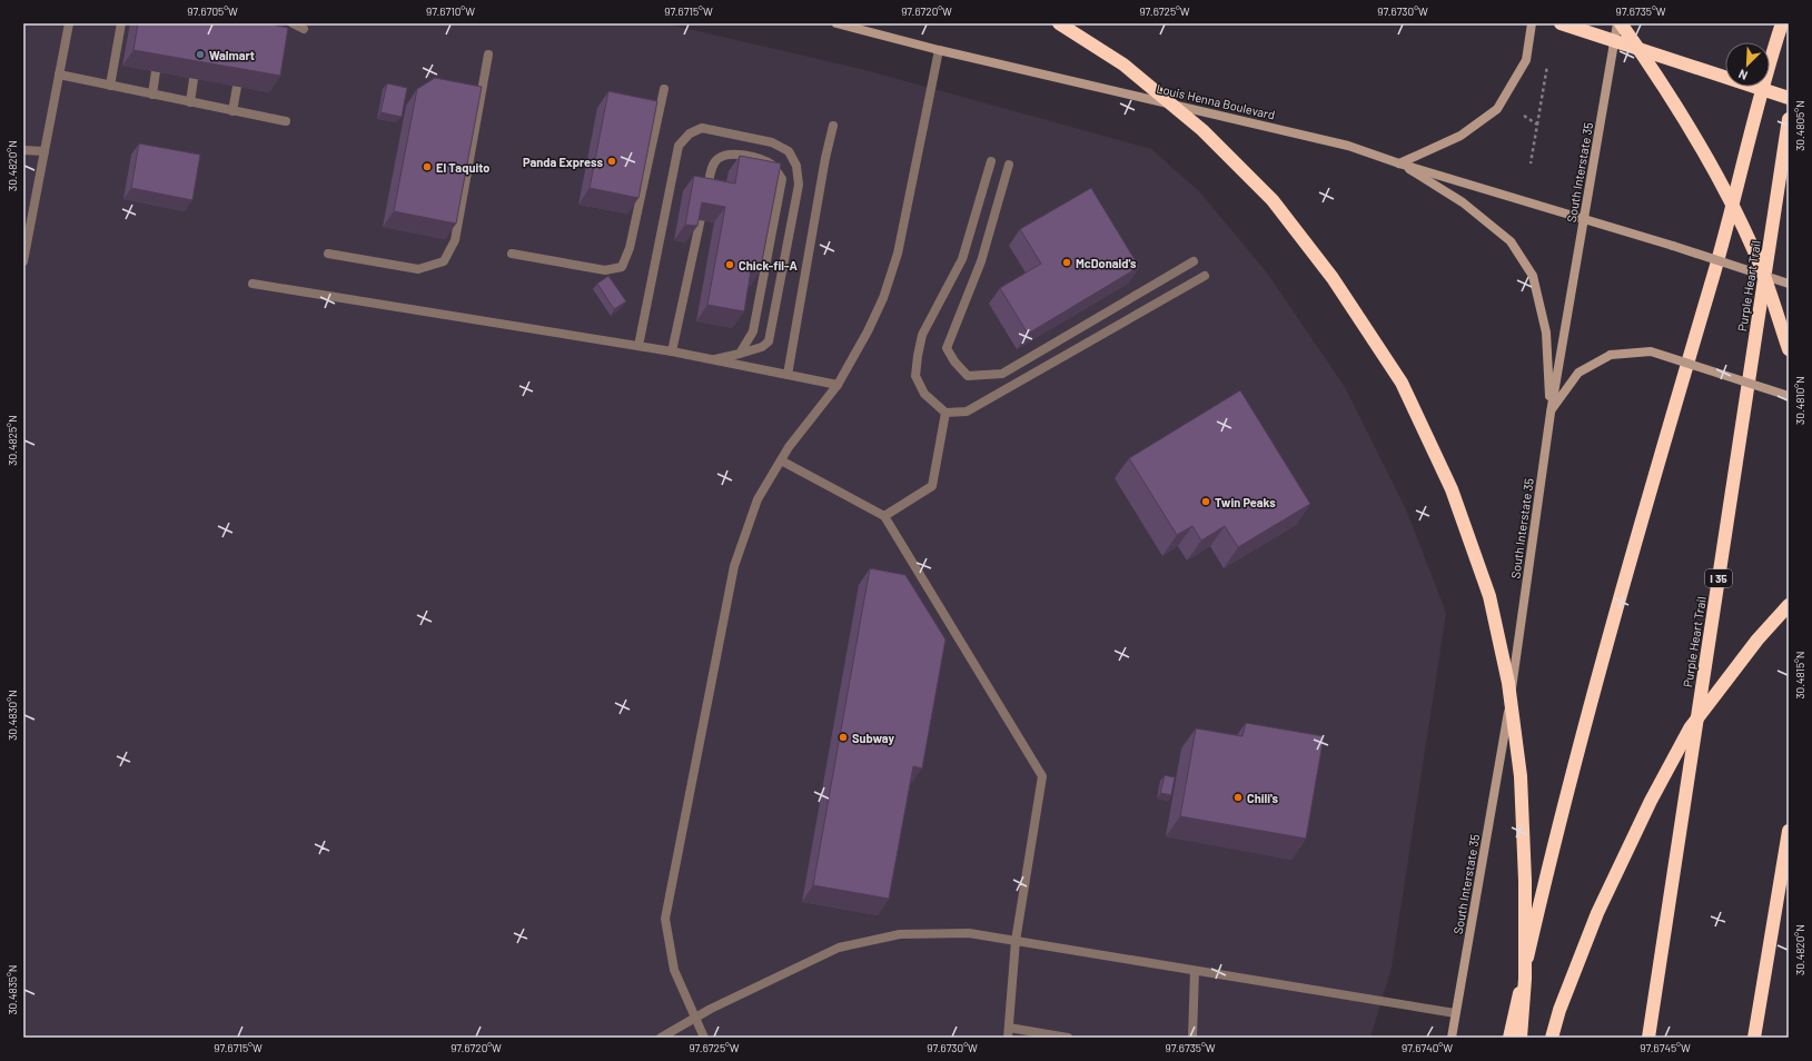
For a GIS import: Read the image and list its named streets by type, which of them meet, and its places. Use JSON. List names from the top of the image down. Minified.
{"streets":{"highway":["Purple Heart Trail","I 35"],"main road":["Louis Henna Boulevard","South Interstate 35"]},"crossings":[["Louis Henna Boulevard","South Interstate 35"]],"places":["Walmart","Panda Express","El Taquito","McDonald's","Chick-fil-A","Twin Peaks","Subway","Chili's"],"north":"bottom left","coordinates":["97.6705°W","97.6710°W","97.6715°W","97.6720°W","97.6725°W","97.6730°W","97.6735°W","30.4805°N","30.4820°N","30.4810°N","30.4825°N","30.4815°N","30.4830°N","30.4835°N","97.6740°W","97.6745°W"]}
